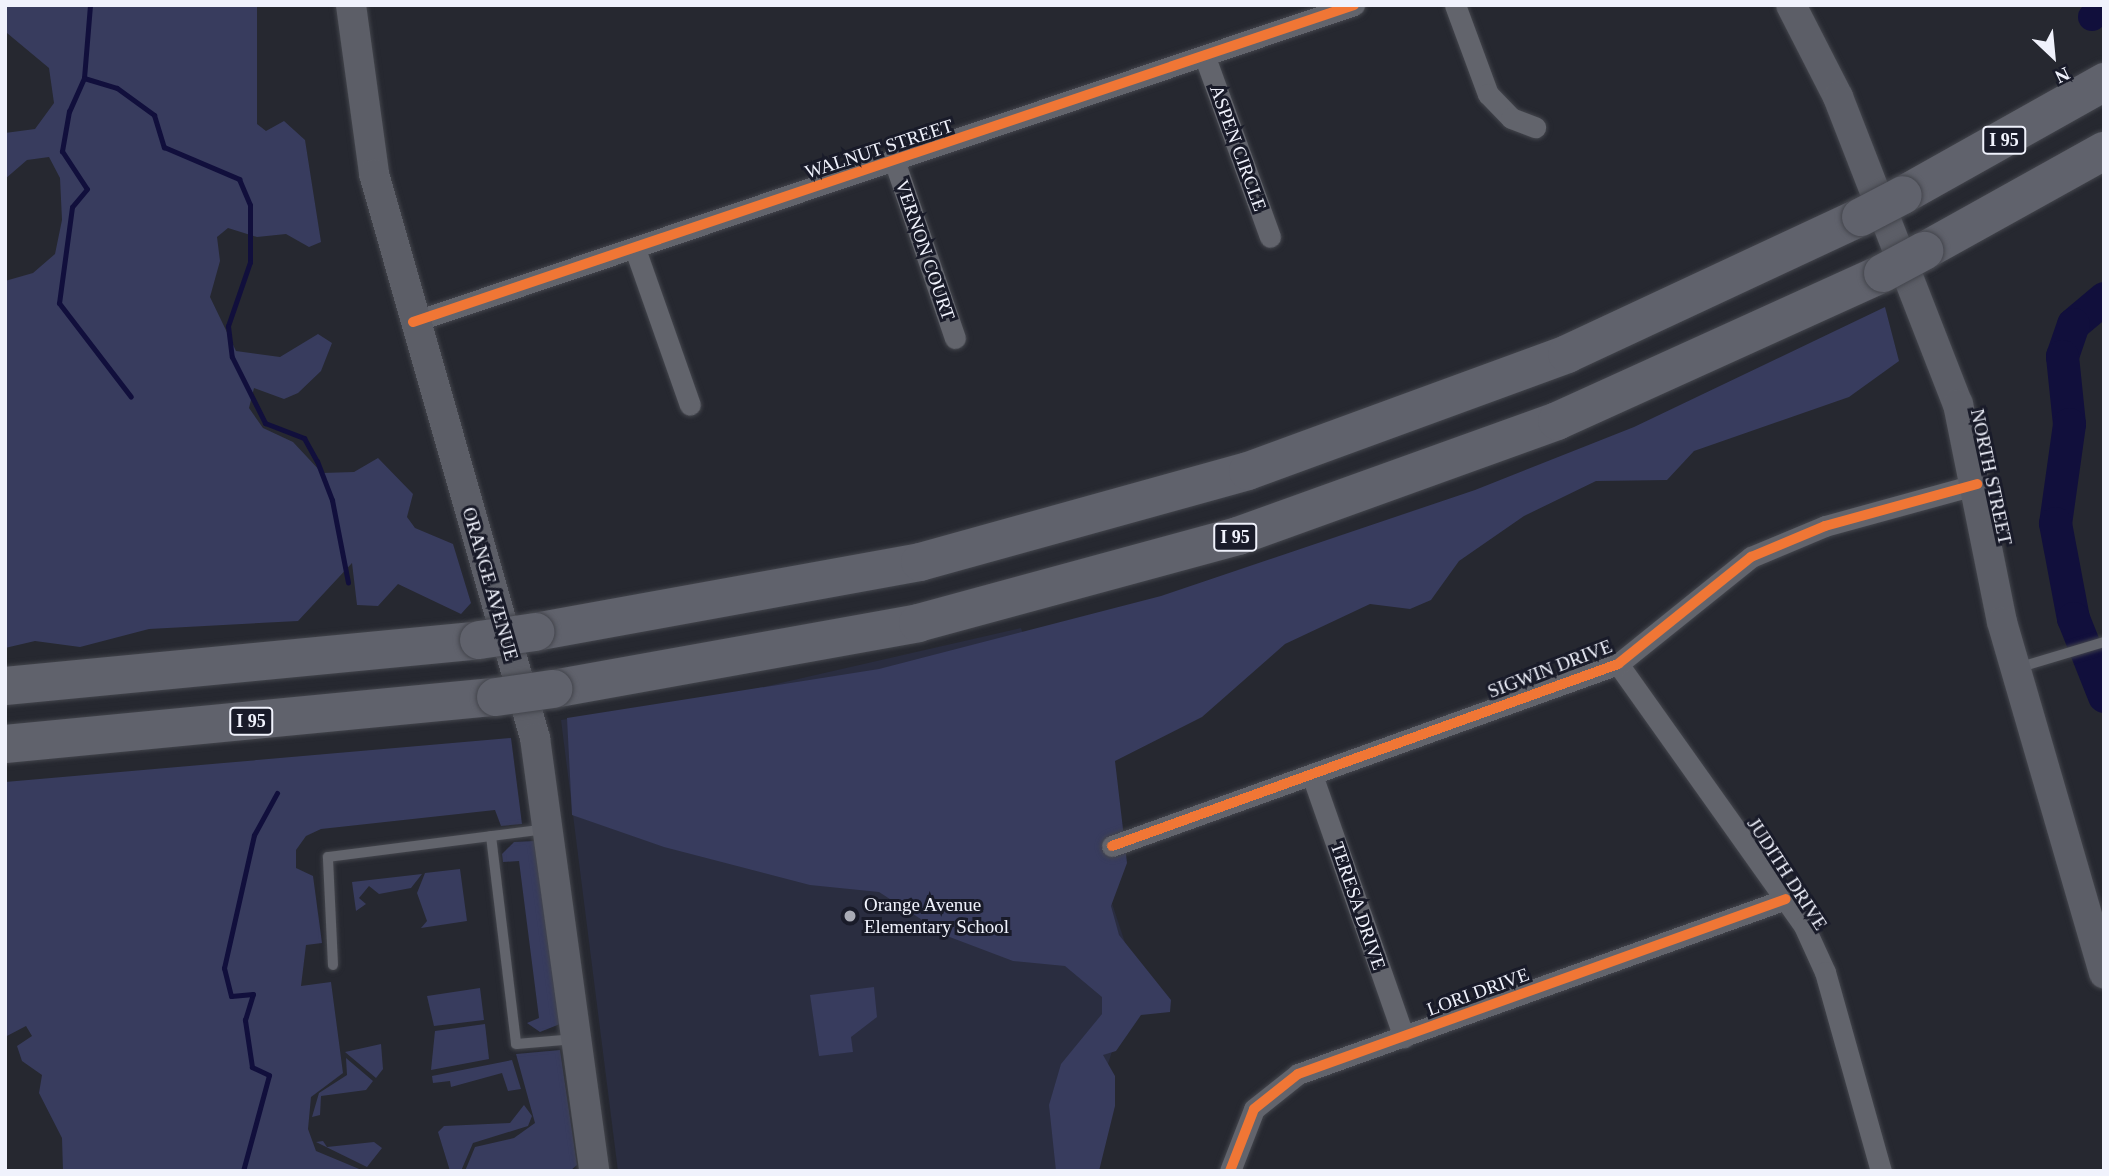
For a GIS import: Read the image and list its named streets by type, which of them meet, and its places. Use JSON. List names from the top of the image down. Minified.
{"streets":{"highway":["I 95"],"main road":["NORTH STREET","ORANGE AVENUE"],"street":["ASPEN CIRCLE","WALNUT STREET","VERNON COURT","SIGWIN DRIVE","JUDITH DRIVE","TERESA DRIVE","LORI DRIVE"]},"crossings":[["ASPEN CIRCLE","WALNUT STREET"],["WALNUT STREET","VERNON COURT"],["WALNUT STREET","ORANGE AVENUE"],["NORTH STREET","SIGWIN DRIVE"],["SIGWIN DRIVE","JUDITH DRIVE"],["SIGWIN DRIVE","TERESA DRIVE"],["JUDITH DRIVE","LORI DRIVE"],["TERESA DRIVE","LORI DRIVE"]],"places":["Orange Avenue Elementary School"],"north":"bottom right"}
